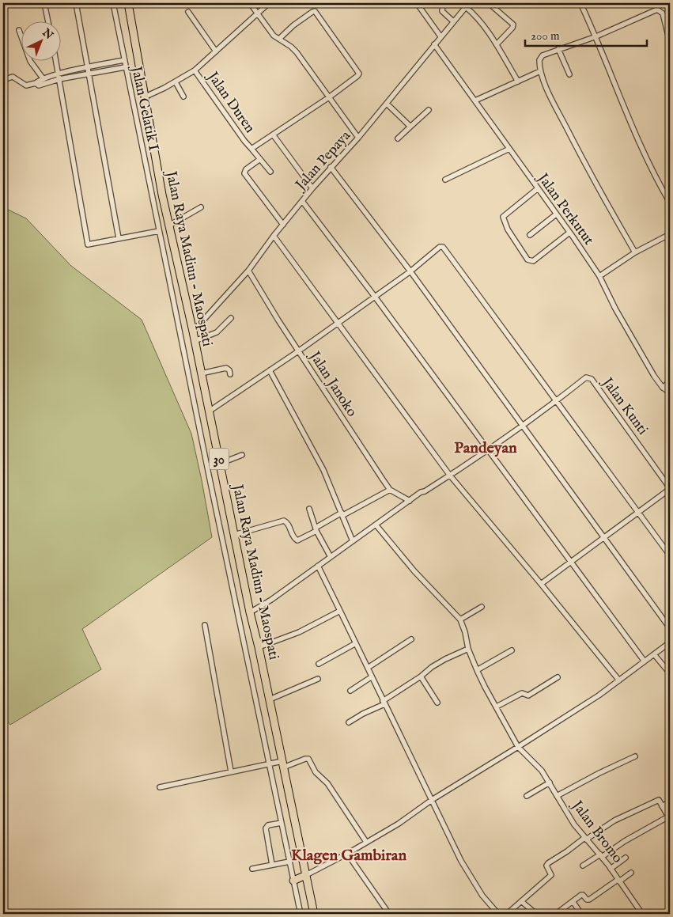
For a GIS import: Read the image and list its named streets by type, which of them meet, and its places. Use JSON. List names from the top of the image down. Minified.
{"streets":{"highway":["Jalan Raya Madiun - Maospati","30"],"street":["Jalan Duren","Jalan Gelatik I","Jalan Pepaya","Jalan Perkutut","Jalan Janoko","Jalan Kunti","Jalan Bromo"]},"crossings":[["Jalan Pepaya","Jalan Perkutut"],["Jalan Pepaya","Jalan Raya Madiun - Maospati"],["Jalan Pepaya","Jalan Janoko"]],"districts":["Pandeyan","Klagen Gambiran"],"scale_bar":"200 m","north":"top right"}
